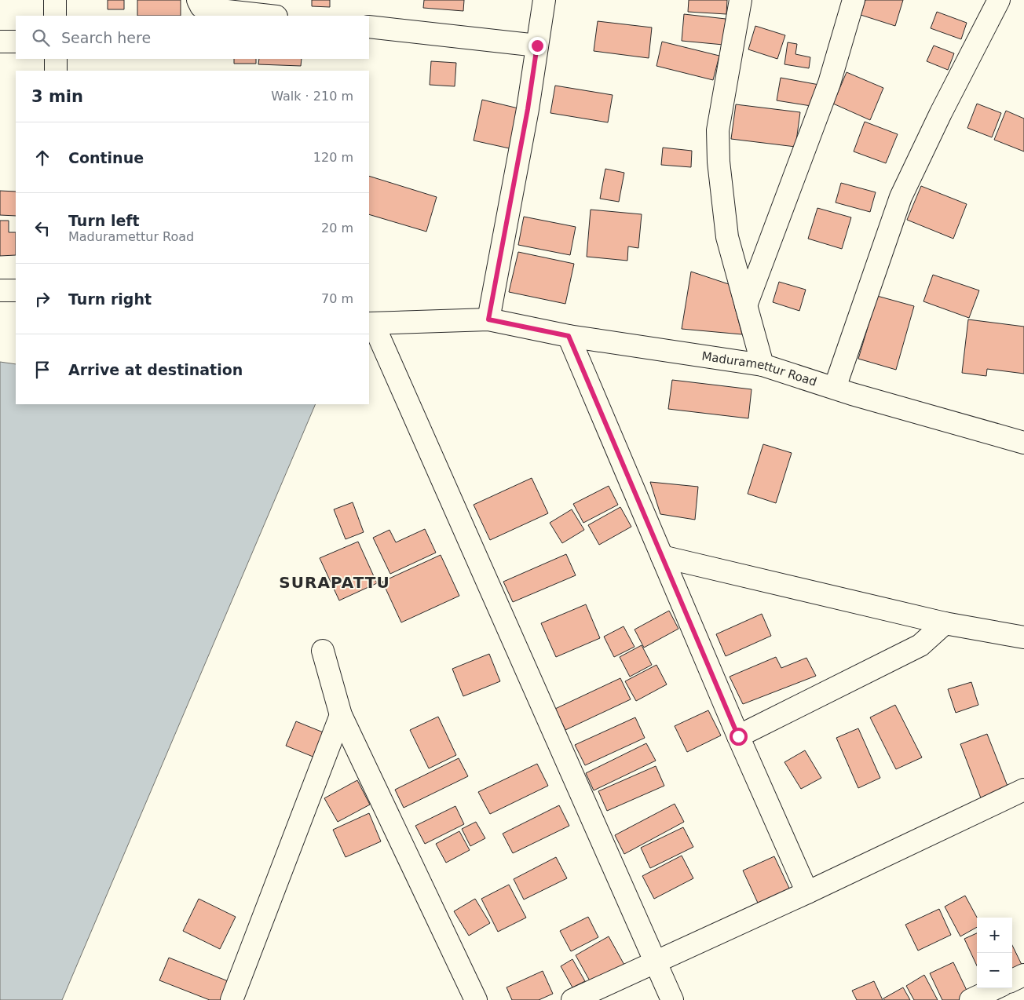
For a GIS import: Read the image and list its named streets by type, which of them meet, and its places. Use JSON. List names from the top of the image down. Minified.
{"streets":{"street":["Maduramettur Road"]},"districts":["SURAPATTU"],"page":{"search":"Search here","heading":["3 min","Walk · 210 m"],"list":[["Continue","120 m"],["Turn left","Maduramettur Road","20 m"],["Turn right","70 m"],"Arrive at destination"],"map_buttons":["+","−"]}}
